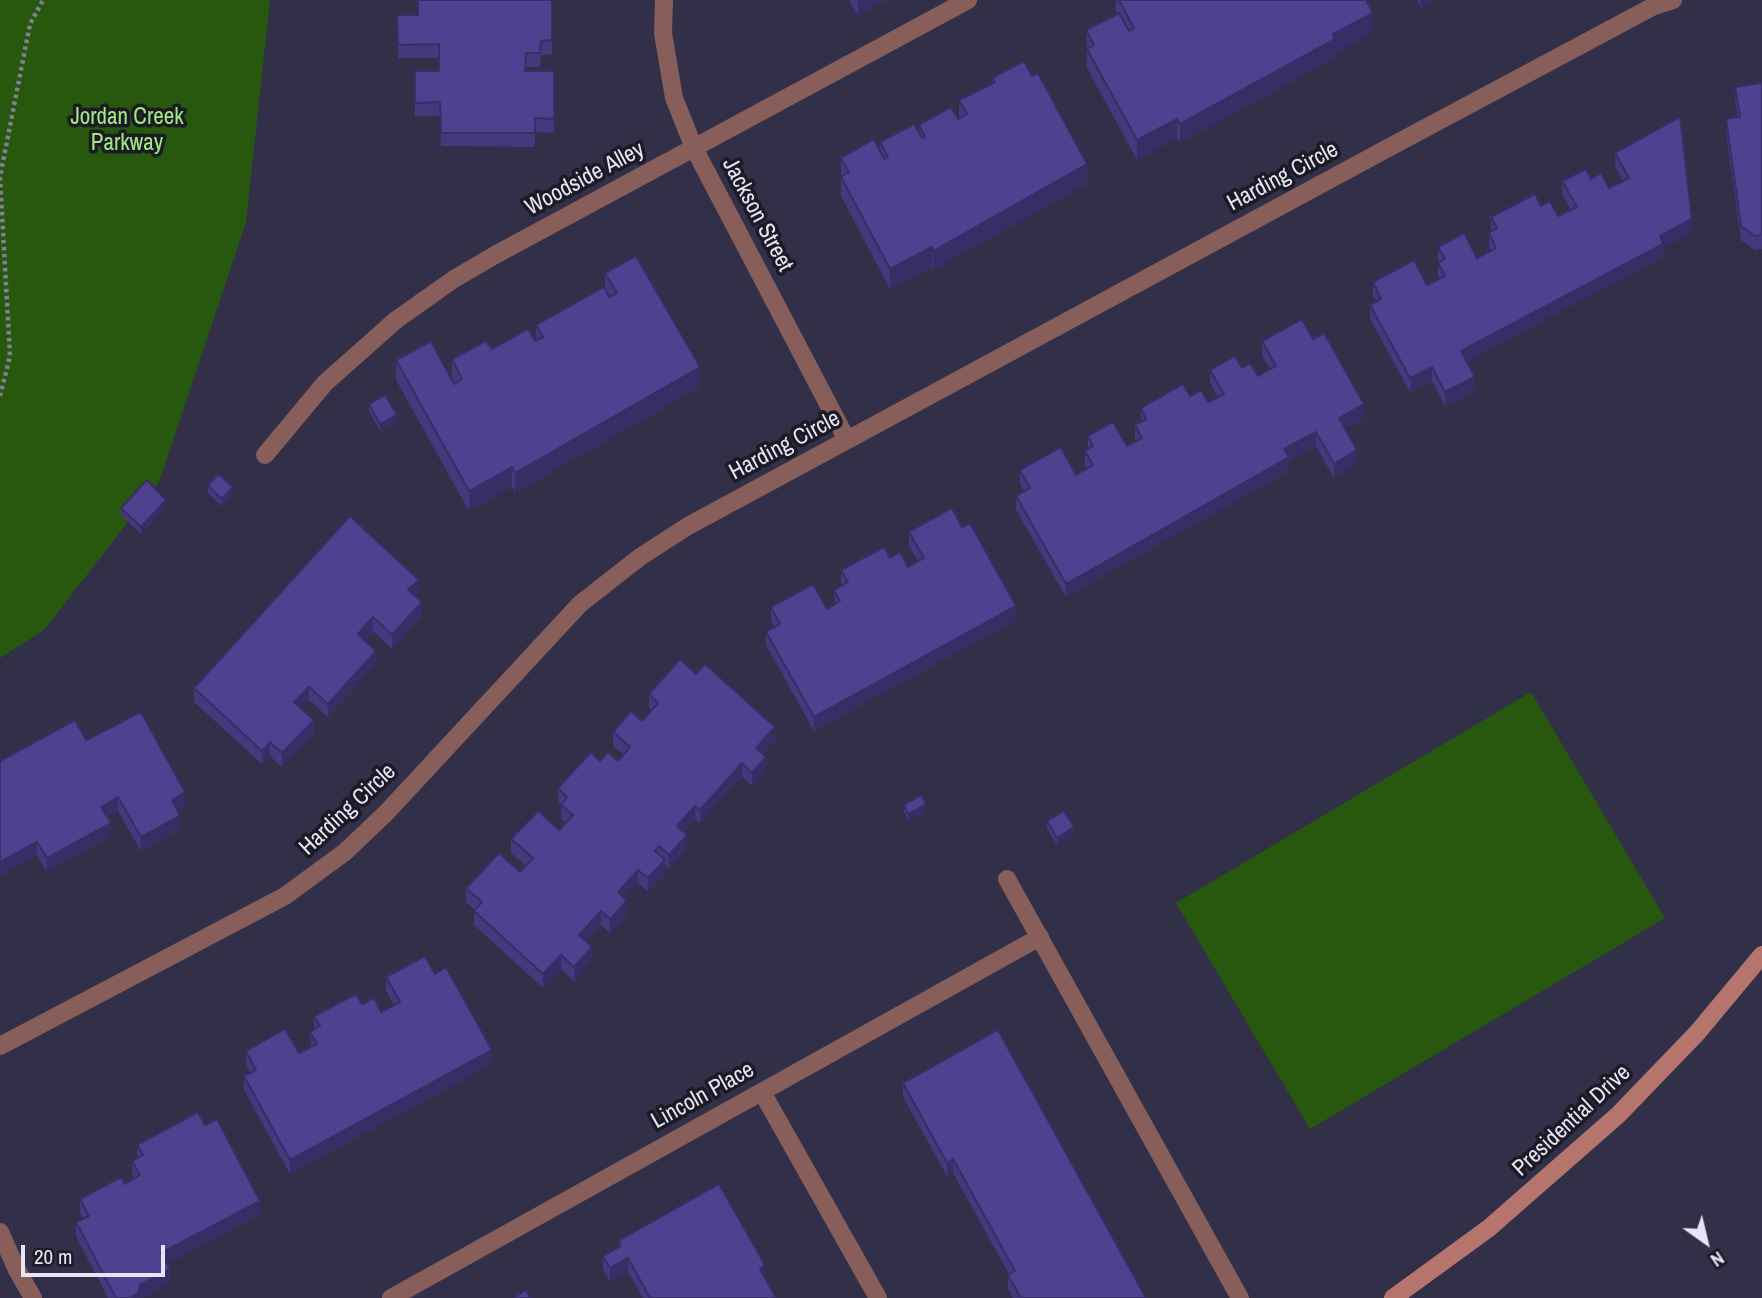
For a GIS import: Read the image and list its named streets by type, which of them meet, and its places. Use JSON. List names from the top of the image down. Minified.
{"streets":{"street":["Harding Circle","Woodside Alley","Jackson Street","Lincoln Place","Presidential Drive"]},"crossings":[["Harding Circle","Jackson Street"],["Woodside Alley","Jackson Street"]],"parks":["Jordan Creek Parkway"],"scale_bar":"20 m","north":"bottom right"}
